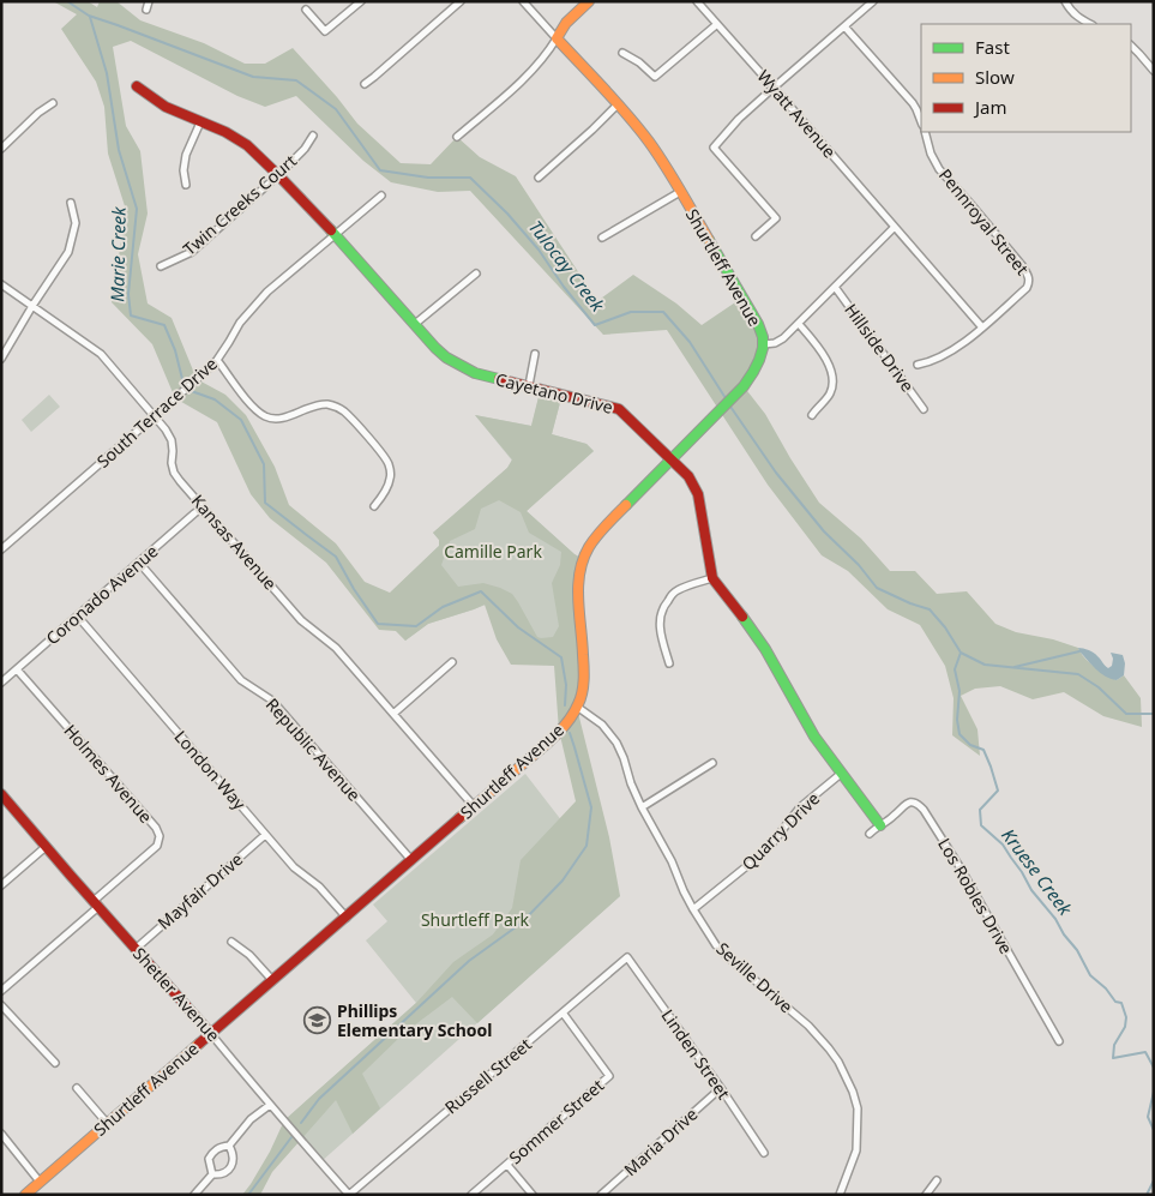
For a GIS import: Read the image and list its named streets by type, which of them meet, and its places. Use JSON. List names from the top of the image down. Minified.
{"streets":{"street":["Wyatt Avenue","Twin Creeks Court","Pennroyal Street","Shurtleff Avenue","Hillside Drive","Cayetano Drive","South Terrace Drive","Kansas Avenue","Coronado Avenue","Republic Avenue","London Way","Holmes Avenue","Quarry Drive","Mayfair Drive","Los Robles Drive","Seville Drive","Shetler Avenue","Linden Street","Russell Street","Sommer Street","Maria Drive"]},"crossings":[["Wyatt Avenue","Pennroyal Street"],["Twin Creeks Court","Cayetano Drive"],["Shurtleff Avenue","Cayetano Drive"],["Shurtleff Avenue","Kansas Avenue"],["Shurtleff Avenue","Republic Avenue"],["Shurtleff Avenue","London Way"],["Shurtleff Avenue","Seville Drive"],["Shurtleff Avenue","Shetler Avenue"],["Cayetano Drive","South Terrace Drive"],["Cayetano Drive","Quarry Drive"],["Cayetano Drive","Los Robles Drive"],["South Terrace Drive","Kansas Avenue"],["Kansas Avenue","Coronado Avenue"],["Coronado Avenue","Republic Avenue"],["Coronado Avenue","London Way"],["Coronado Avenue","Holmes Avenue"],["London Way","Mayfair Drive"],["Holmes Avenue","Shetler Avenue"],["Quarry Drive","Seville Drive"],["Mayfair Drive","Shetler Avenue"],["Shetler Avenue","Russell Street"],["Linden Street","Russell Street"],["Linden Street","Maria Drive"],["Russell Street","Sommer Street"]],"water":["Marie Creek","Tulocay Creek","Kruese Creek"],"parks":["Camille Park","Shurtleff Park"],"places":{"school or university":["Phillips Elementary School"]},"legend":["Fast","Slow","Jam"]}
